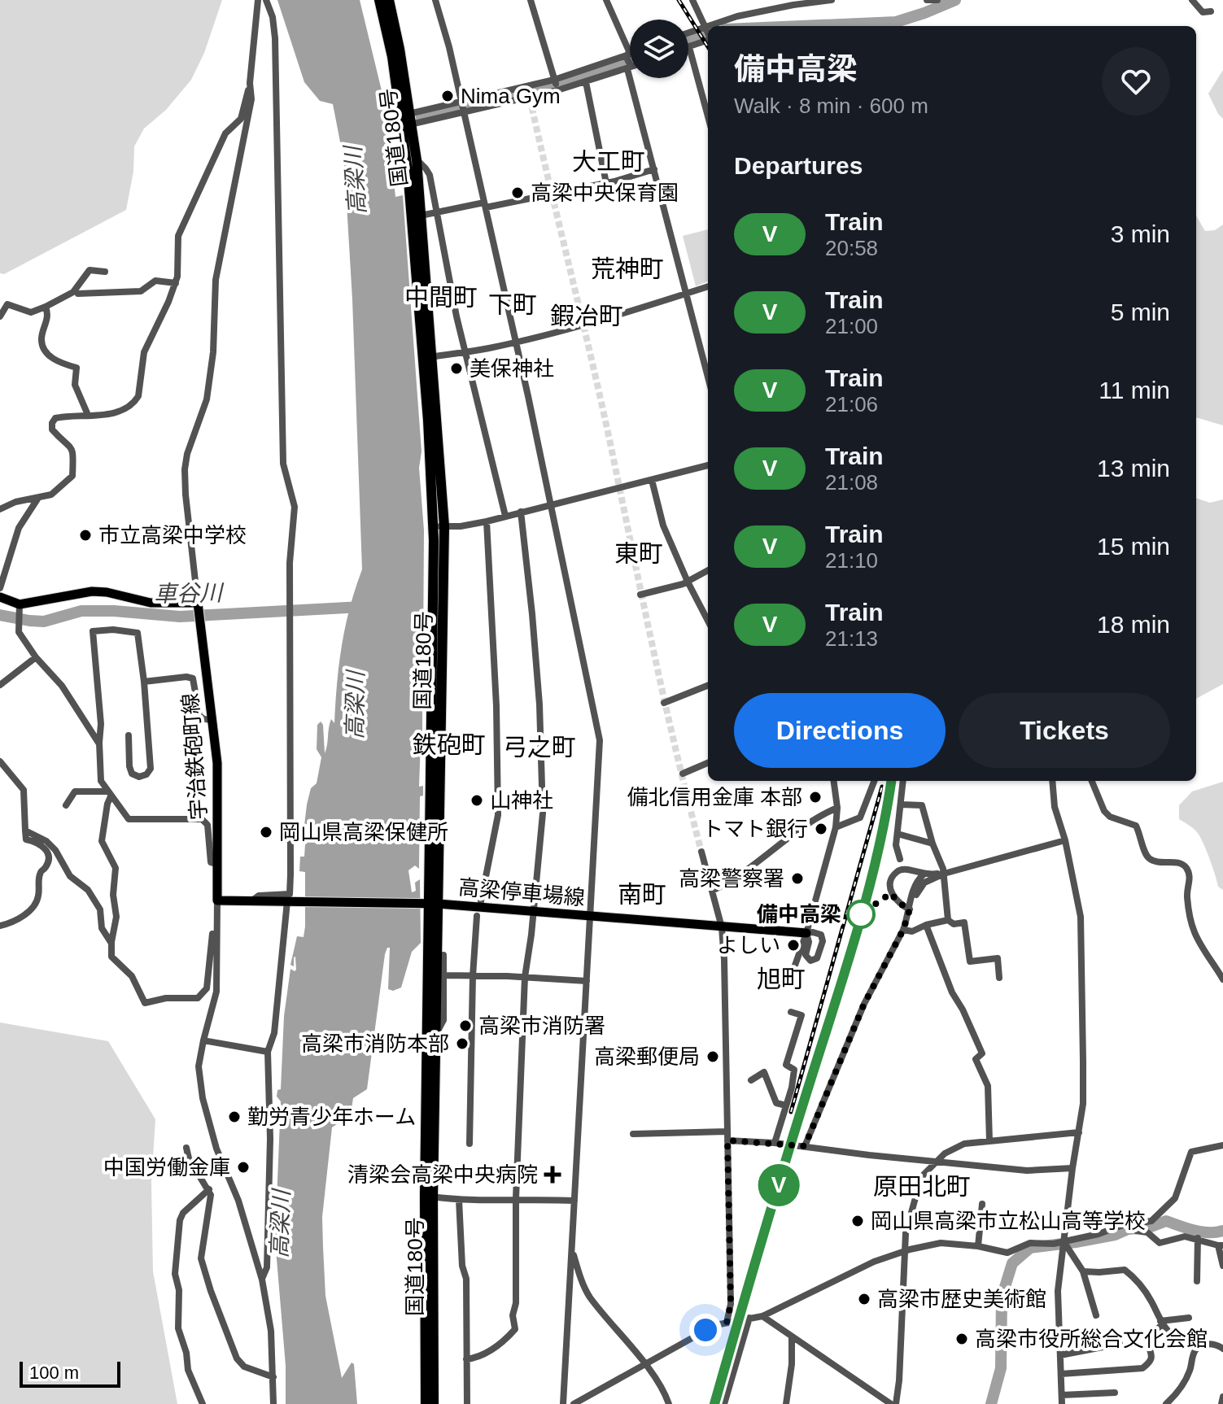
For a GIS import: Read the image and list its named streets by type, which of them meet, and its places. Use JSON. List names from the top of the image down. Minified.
{"streets":{"highway":["国道180号"],"main road":["宇治鉄砲町線","高梁停車場線"]},"crossings":[["国道180号","高梁停車場線"]],"districts":["大工町","荒神町","中間町","下町","鍜冶町","東町","鉄砲町","弓之町","南町","旭町","原田北町"],"water":["高梁川","車谷川"],"places":{"other":["Nima Gym","高梁中央保育園","美保神社","市立高梁中学校","備北信用金庫 本部","山神社","トマト銀行","岡山県高梁保健所","高梁警察署","備中高梁","よしい","高梁市消防署","高梁市消防本部","高梁郵便局","勤労青少年ホーム","中国労働金庫","岡山県高梁市立松山高等学校","高梁市歴史美術館","高梁市役所総合文化会館"],"health":["清梁会高梁中央病院"]},"scale_bar":"100 m","page":{"on_map":"V","heading":[["備中高梁","Walk · 8 min · 600 m"],"Departures"],"list":[{"mark":"V","name":"Train","note":"20:58","value":"3 min"},{"mark":"V","name":"Train","note":"21:00","value":"5 min"},{"mark":"V","name":"Train","note":"21:06","value":"11 min"},{"mark":"V","name":"Train","note":"21:08","value":"13 min"},{"mark":"V","name":"Train","note":"21:10","value":"15 min"},{"mark":"V","name":"Train","note":"21:13","value":"18 min"}],"buttons":["Directions","Tickets"],"scale":"100 m"}}
